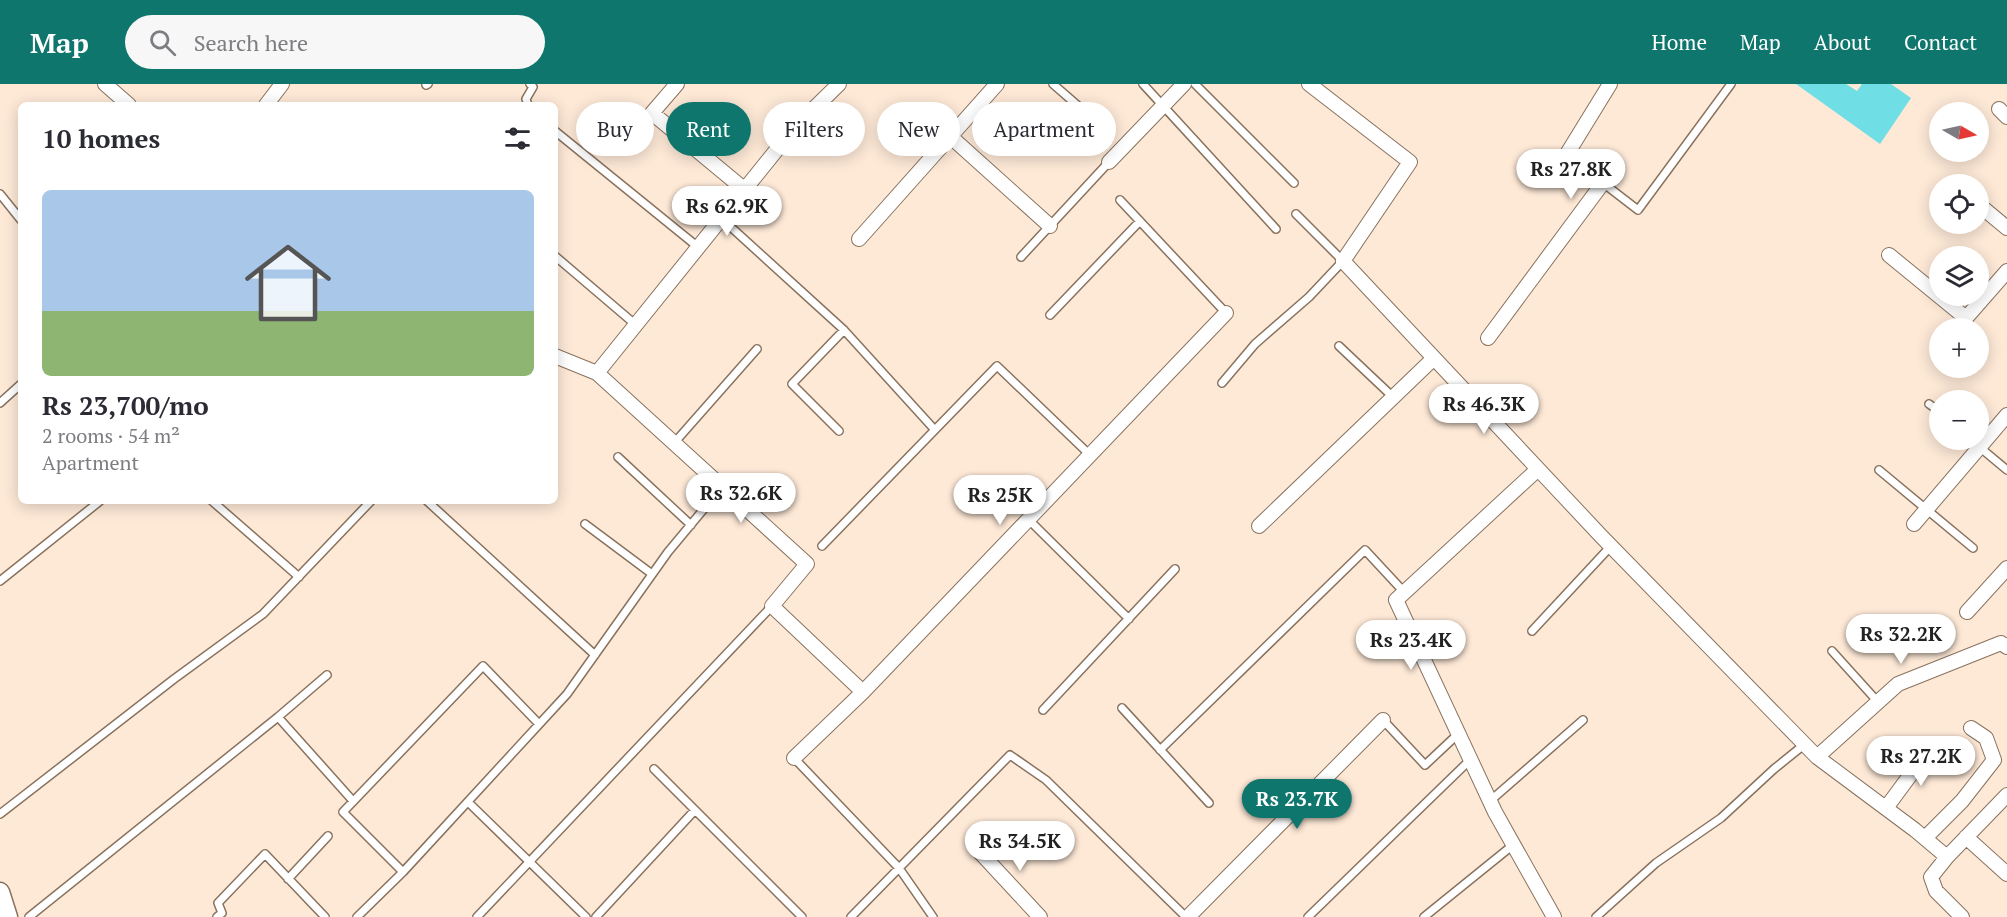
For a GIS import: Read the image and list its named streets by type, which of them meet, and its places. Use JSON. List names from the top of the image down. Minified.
{"north":"right","page":{"header":"Map","search":"Search here","nav":["Home","Map","About","Contact"],"map_buttons":["+","−"],"chip":["Buy","Rent","Filters","New","Apartment"],"heading":"10 homes","price":["Rs 27.8K","Rs 62.9K","Rs 46.3K","Rs 32.6K","Rs 25K","Rs 32.2K","Rs 23.4K","Rs 27.2K","Rs 23.7K","Rs 34.5K"],"list":[{"name":"Rs 23,700/mo","note":"2 rooms · 54 m² · Apartment"}]}}
